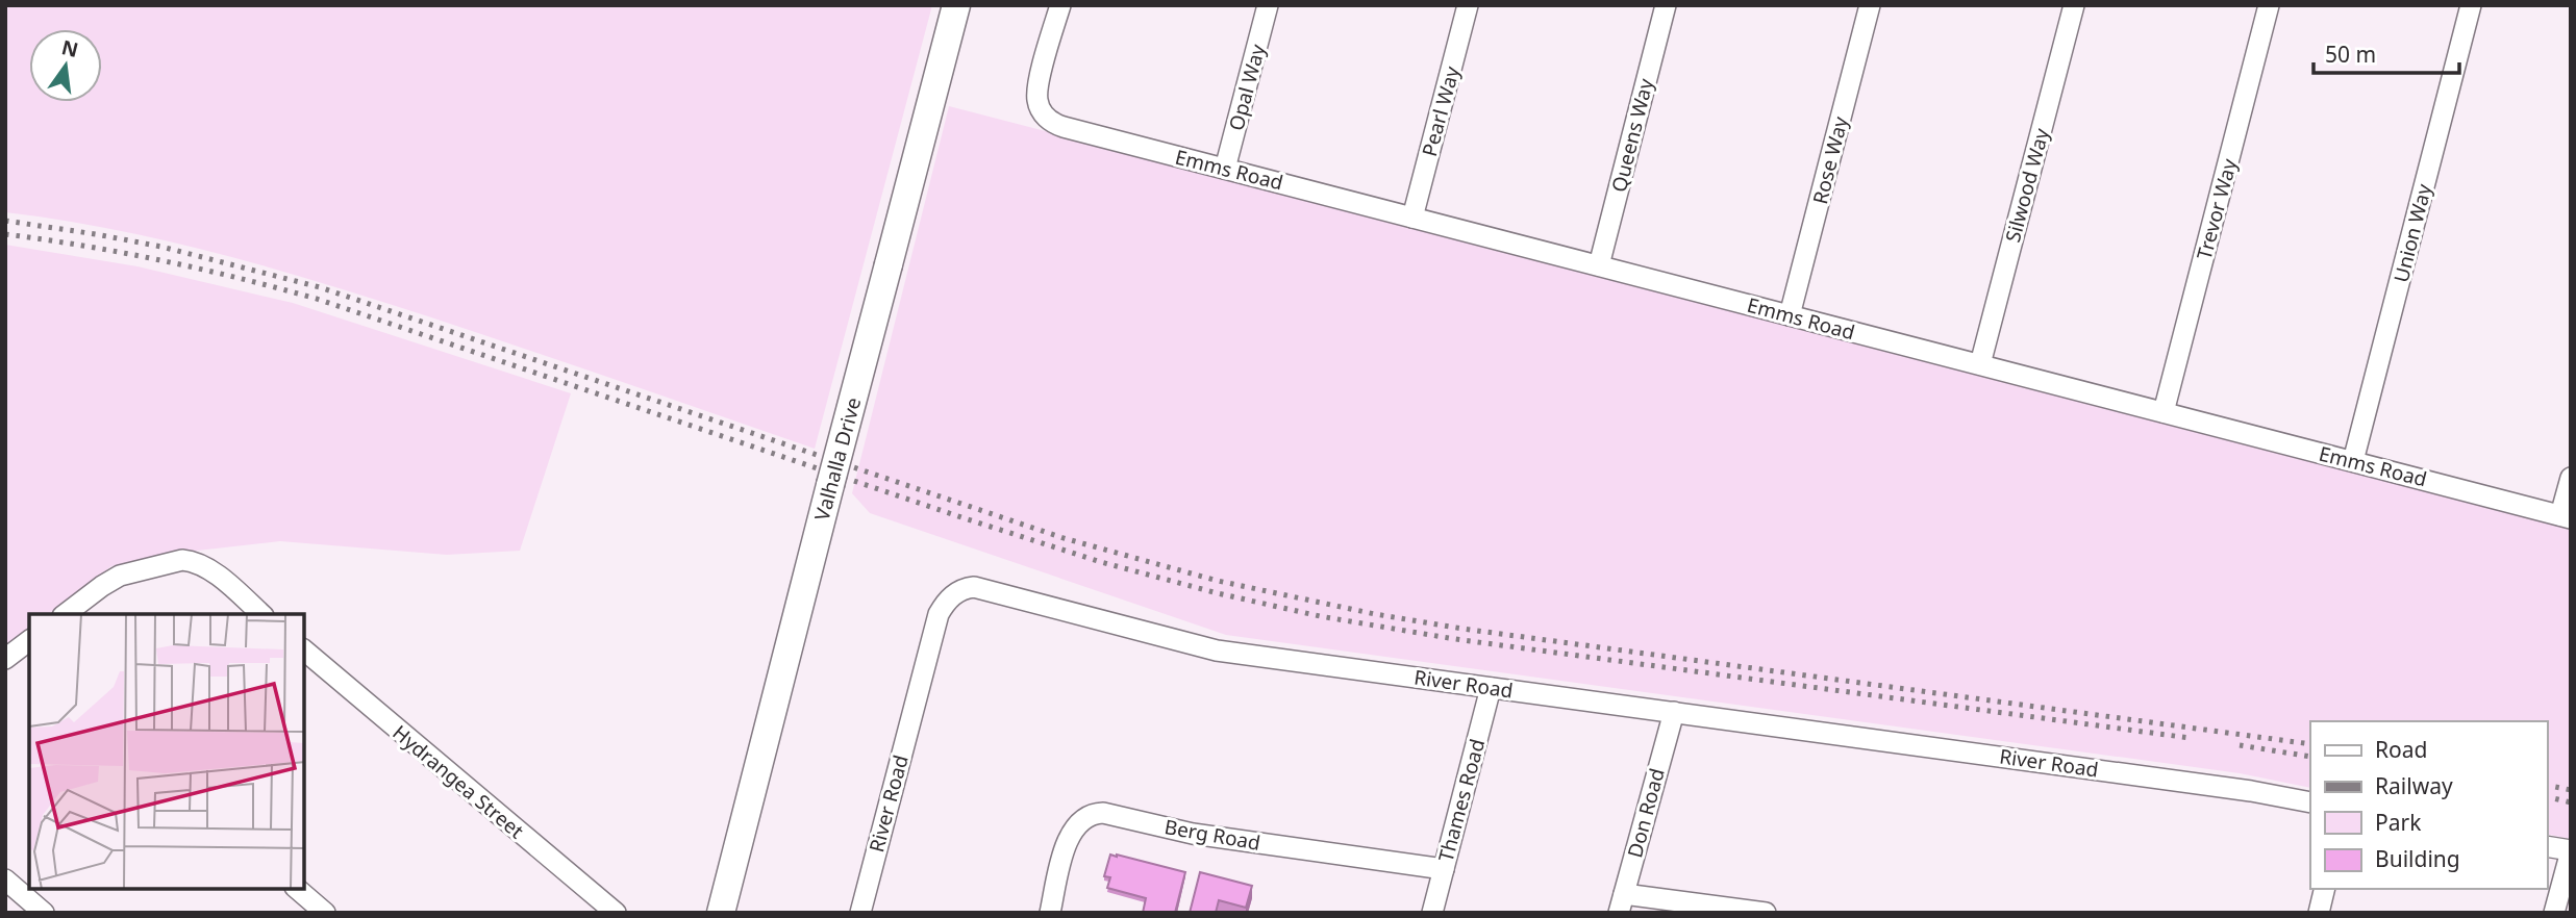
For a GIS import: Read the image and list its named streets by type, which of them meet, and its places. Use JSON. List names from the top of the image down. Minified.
{"streets":{"main road":["Valhalla Drive"],"street":["Opal Way","Pearl Way","Queens Way","Rose Way","Emms Road","Silwood Way","Trevor Way","Union Way","River Road","Hydrangea Street","Thames Road","Don Road","Berg Road"]},"crossings":[["Opal Way","Emms Road"],["Pearl Way","Emms Road"],["Queens Way","Emms Road"],["Rose Way","Emms Road"],["Emms Road","Silwood Way"],["Emms Road","Trevor Way"],["Emms Road","Union Way"],["River Road","Thames Road"],["River Road","Don Road"],["Thames Road","Berg Road"]],"legend":["Road","Railway","Park","Building"],"scale_bar":"50 m","north":"top"}
